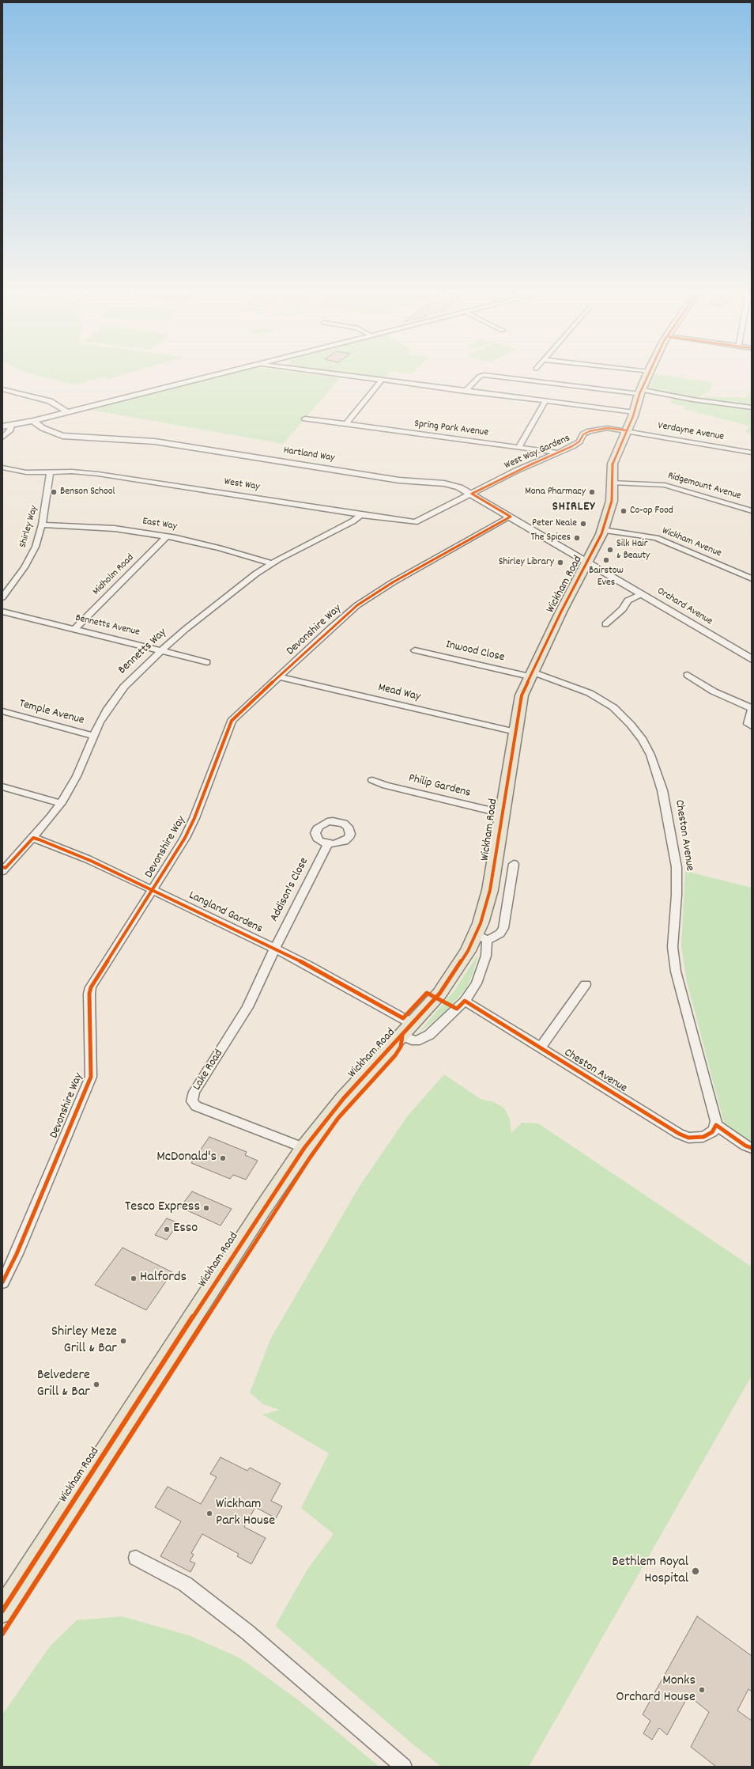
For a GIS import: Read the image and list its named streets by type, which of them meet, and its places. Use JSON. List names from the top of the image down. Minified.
{"streets":{"highway":["Wickham Road"],"street":["Spring Park Avenue","Verdayne Avenue","West Way Gardens","Hartland Way","West Way","Ridgemount Avenue","East Way","Shirley Way","Wickham Avenue","Midholm Road","Orchard Avenue","Bennetts Avenue","Devonshire Way","Bennetts Way","Inwood Close","Mead Way","Temple Avenue","Philip Gardens","Cheston Avenue","Addison's Close","Langland Gardens","Lake Road"]},"crossings":[["Spring Park Avenue","West Way Gardens"],["Verdayne Avenue","West Way Gardens"],["Verdayne Avenue","Wickham Road"],["West Way Gardens","Hartland Way"],["West Way Gardens","West Way"],["West Way Gardens","Wickham Road"],["Hartland Way","West Way"],["Hartland Way","Wickham Road"],["Hartland Way","Orchard Avenue"],["Hartland Way","Devonshire Way"],["West Way","Shirley Way"],["West Way","Bennetts Way"],["Ridgemount Avenue","Wickham Road"],["East Way","Shirley Way"],["East Way","Midholm Road"],["East Way","Bennetts Way"],["Wickham Avenue","Wickham Road"],["Midholm Road","Bennetts Avenue"],["Wickham Road","Orchard Avenue"],["Wickham Road","Inwood Close"],["Wickham Road","Mead Way"],["Wickham Road","Philip Gardens"],["Wickham Road","Cheston Avenue"],["Wickham Road","Langland Gardens"],["Wickham Road","Lake Road"],["Bennetts Avenue","Bennetts Way"],["Devonshire Way","Mead Way"],["Devonshire Way","Langland Gardens"],["Bennetts Way","Temple Avenue"],["Bennetts Way","Langland Gardens"],["Inwood Close","Cheston Avenue"],["Addison's Close","Langland Gardens"],["Addison's Close","Lake Road"],["Langland Gardens","Lake Road"]],"districts":["SHIRLEY"],"places":["Benson School","Mona Pharmacy","Co-op Food","Peter Neale","The Spices","Silk Hair & Beauty","Bairstow Eves","Shirley Library","McDonald's","Tesco Express","Esso","Halfords","Shirley Meze Grill & Bar","Belvedere Grill & Bar","Wickham Park House","Bethlem Royal Hospital","Monks Orchard House"]}
